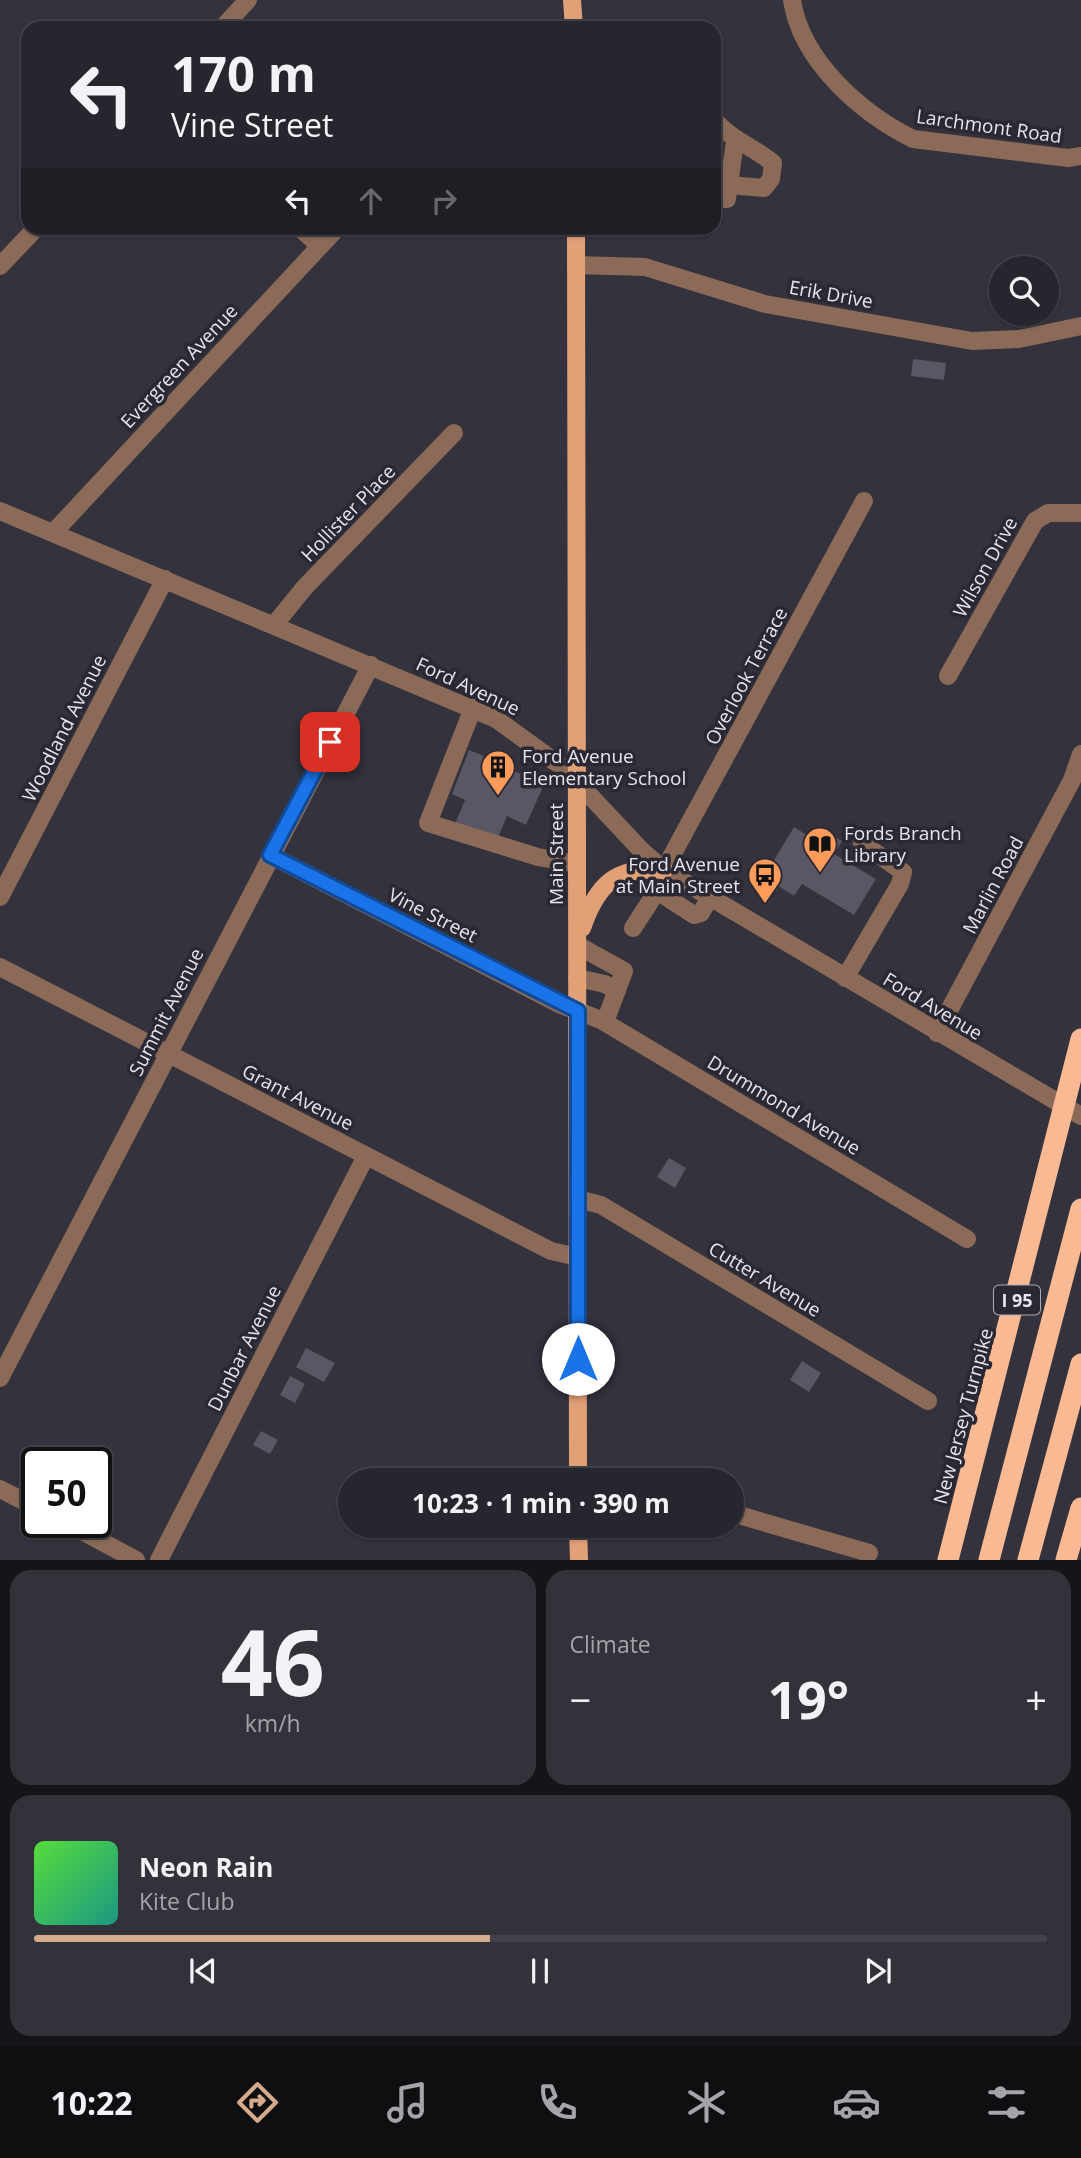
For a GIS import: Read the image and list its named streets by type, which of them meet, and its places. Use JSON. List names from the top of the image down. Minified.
{"streets":{"highway":["I 95","New Jersey Turnpike"],"main road":["Main Street"],"street":["Larchmont Road","Erik Drive","Evergreen Avenue","Hollister Place","Wilson Drive","Overlook Terrace","Ford Avenue","Woodland Avenue","Marlin Road","Vine Street","Summit Avenue","Grant Avenue","Drummond Avenue","Cutter Avenue","Dunbar Avenue"]},"crossings":[["Erik Drive","Main Street"],["Evergreen Avenue","Ford Avenue"],["Hollister Place","Ford Avenue"],["Overlook Terrace","Ford Avenue"],["Ford Avenue","Woodland Avenue"],["Ford Avenue","Main Street"],["Ford Avenue","Marlin Road"],["Ford Avenue","Summit Avenue"],["Main Street","Vine Street"],["Main Street","Grant Avenue"],["Main Street","Drummond Avenue"],["Main Street","Cutter Avenue"],["Vine Street","Summit Avenue"],["Vine Street","Drummond Avenue"],["Summit Avenue","Grant Avenue"],["Grant Avenue","Dunbar Avenue"]],"places":{"building":["Ford Avenue Elementary School"],"library":["Fords Branch Library"],"bus stop":["Ford Avenue at Main Street"]},"page":{"turn":["170 m","Vine Street"],"limit":"50","trip":"10:23 · 1 min · 390 m","tile":[["46","km/h"],"Climate"],"heat":["−","19°","+"],"song":["Neon Rain","Kite Club"],"tabs":"10:22"}}
